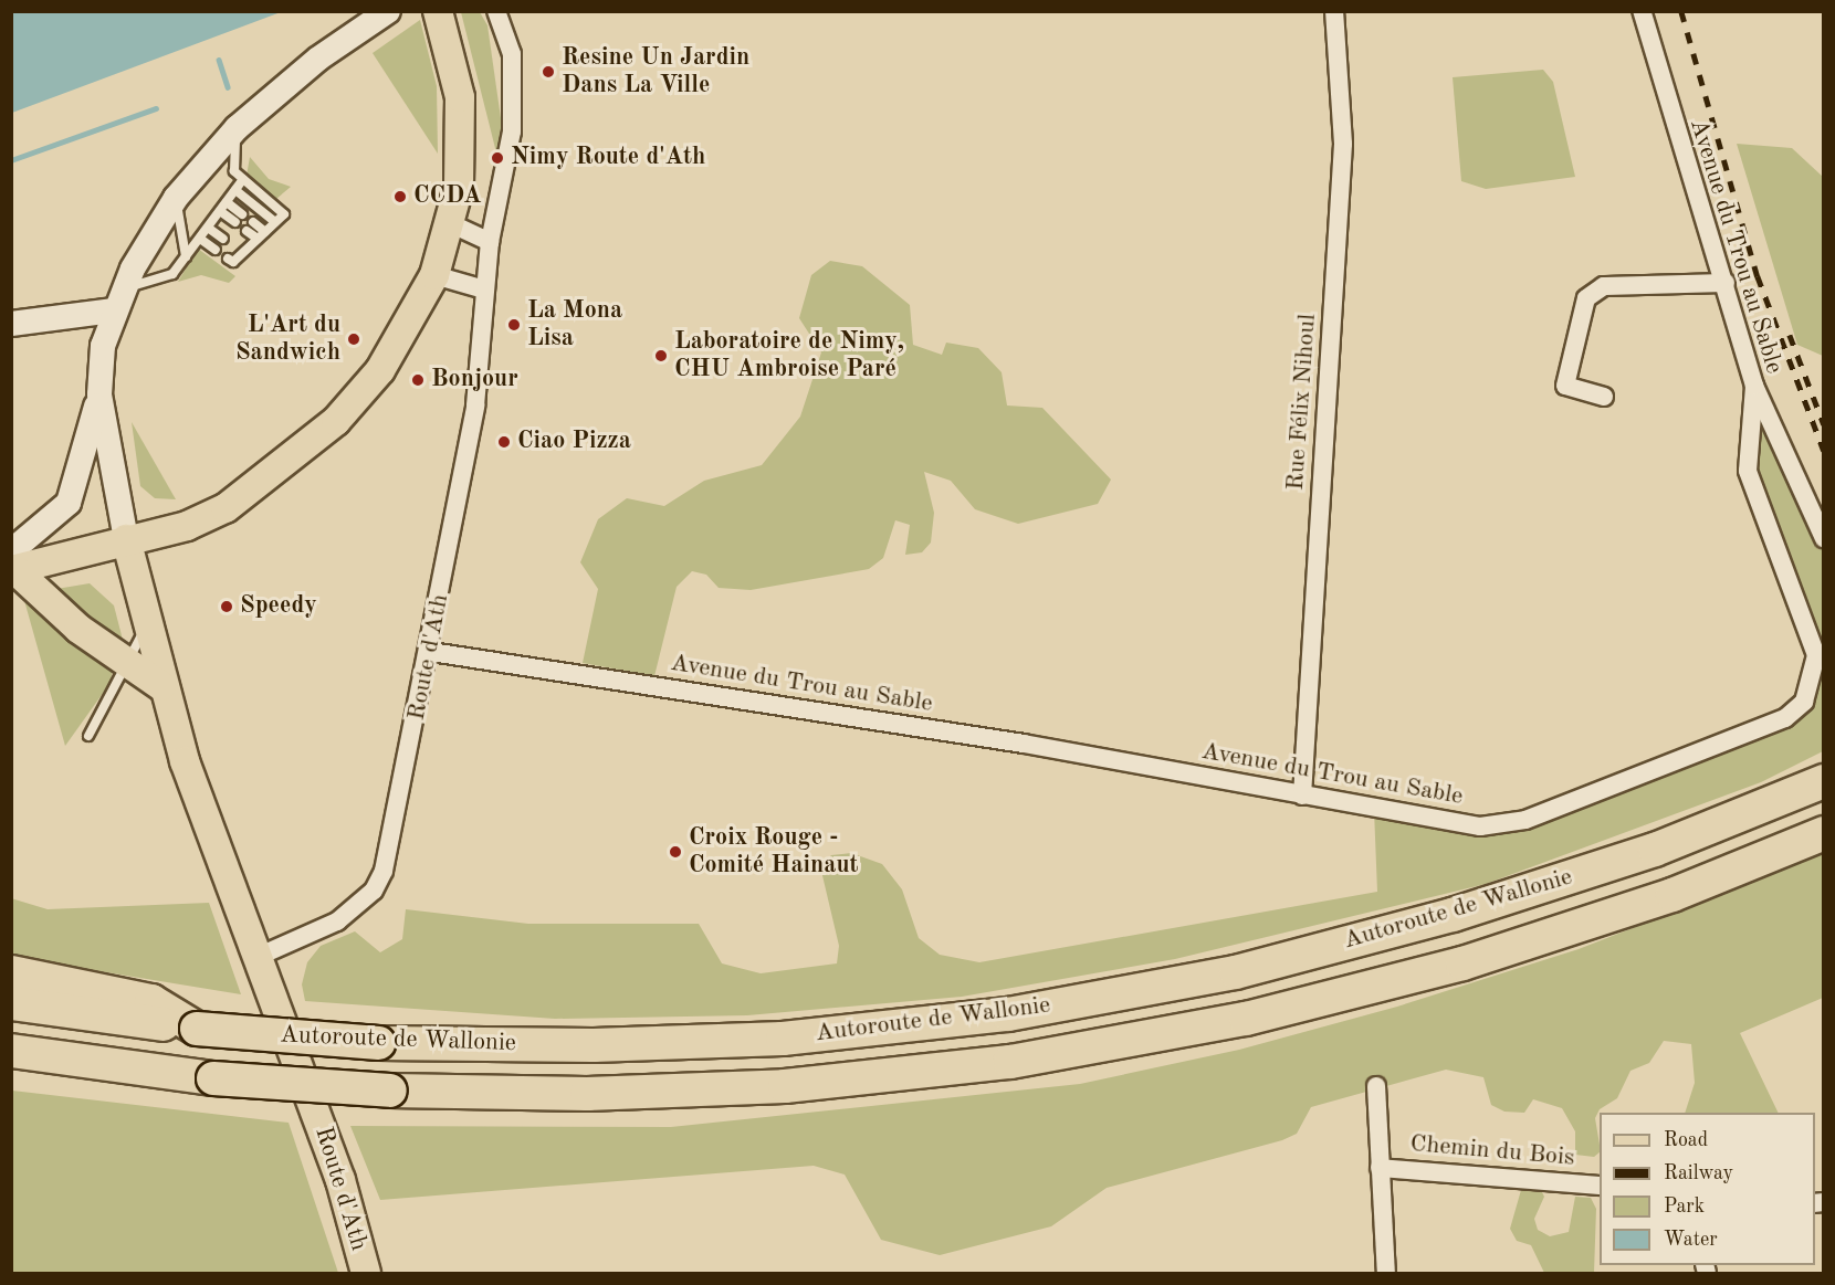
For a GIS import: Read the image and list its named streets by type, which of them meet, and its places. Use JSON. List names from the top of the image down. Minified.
{"streets":{"highway":["Autoroute de Wallonie"],"main road":["Route d'Ath"],"street":["Avenue du Trou au Sable","Rue Félix Nihoul","Chemin du Bois"]},"crossings":[["Avenue du Trou au Sable","Rue Félix Nihoul"],["Avenue du Trou au Sable","Route d'Ath"]],"places":["Resine Un Jardin Dans La Ville","Nimy Route d'Ath","CCDA","La Mona Lisa","L'Art du Sandwich","Laboratoire de Nimy, CHU Ambroise Paré","Bonjour","Ciao Pizza","Speedy","Croix Rouge - Comité Hainaut"],"legend":["Road","Railway","Park","Water"]}
